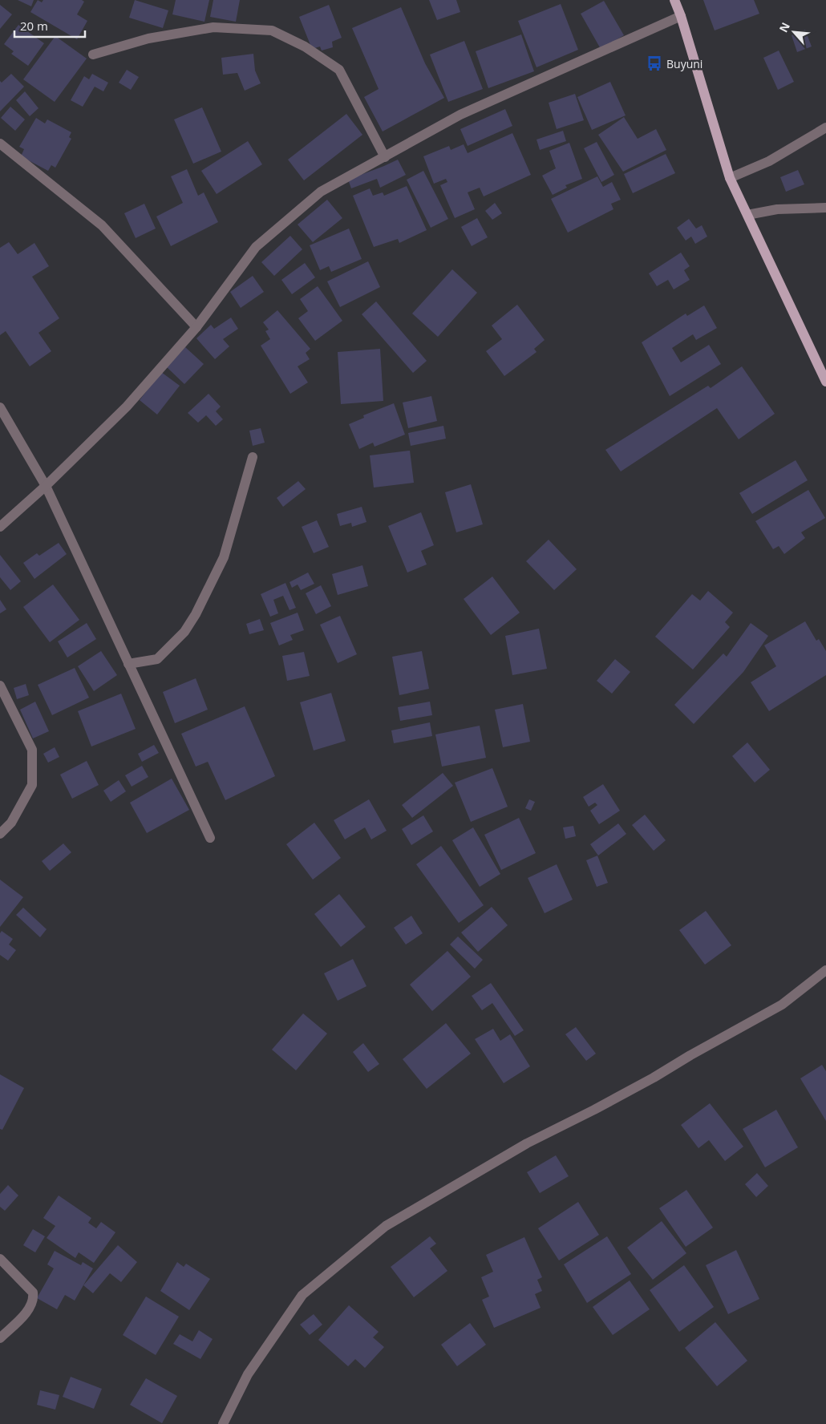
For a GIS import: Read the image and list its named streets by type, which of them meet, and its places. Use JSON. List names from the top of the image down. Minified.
{"places":{"bus stop":["Buyuni"]},"scale_bar":"20 m","north":"top left"}
